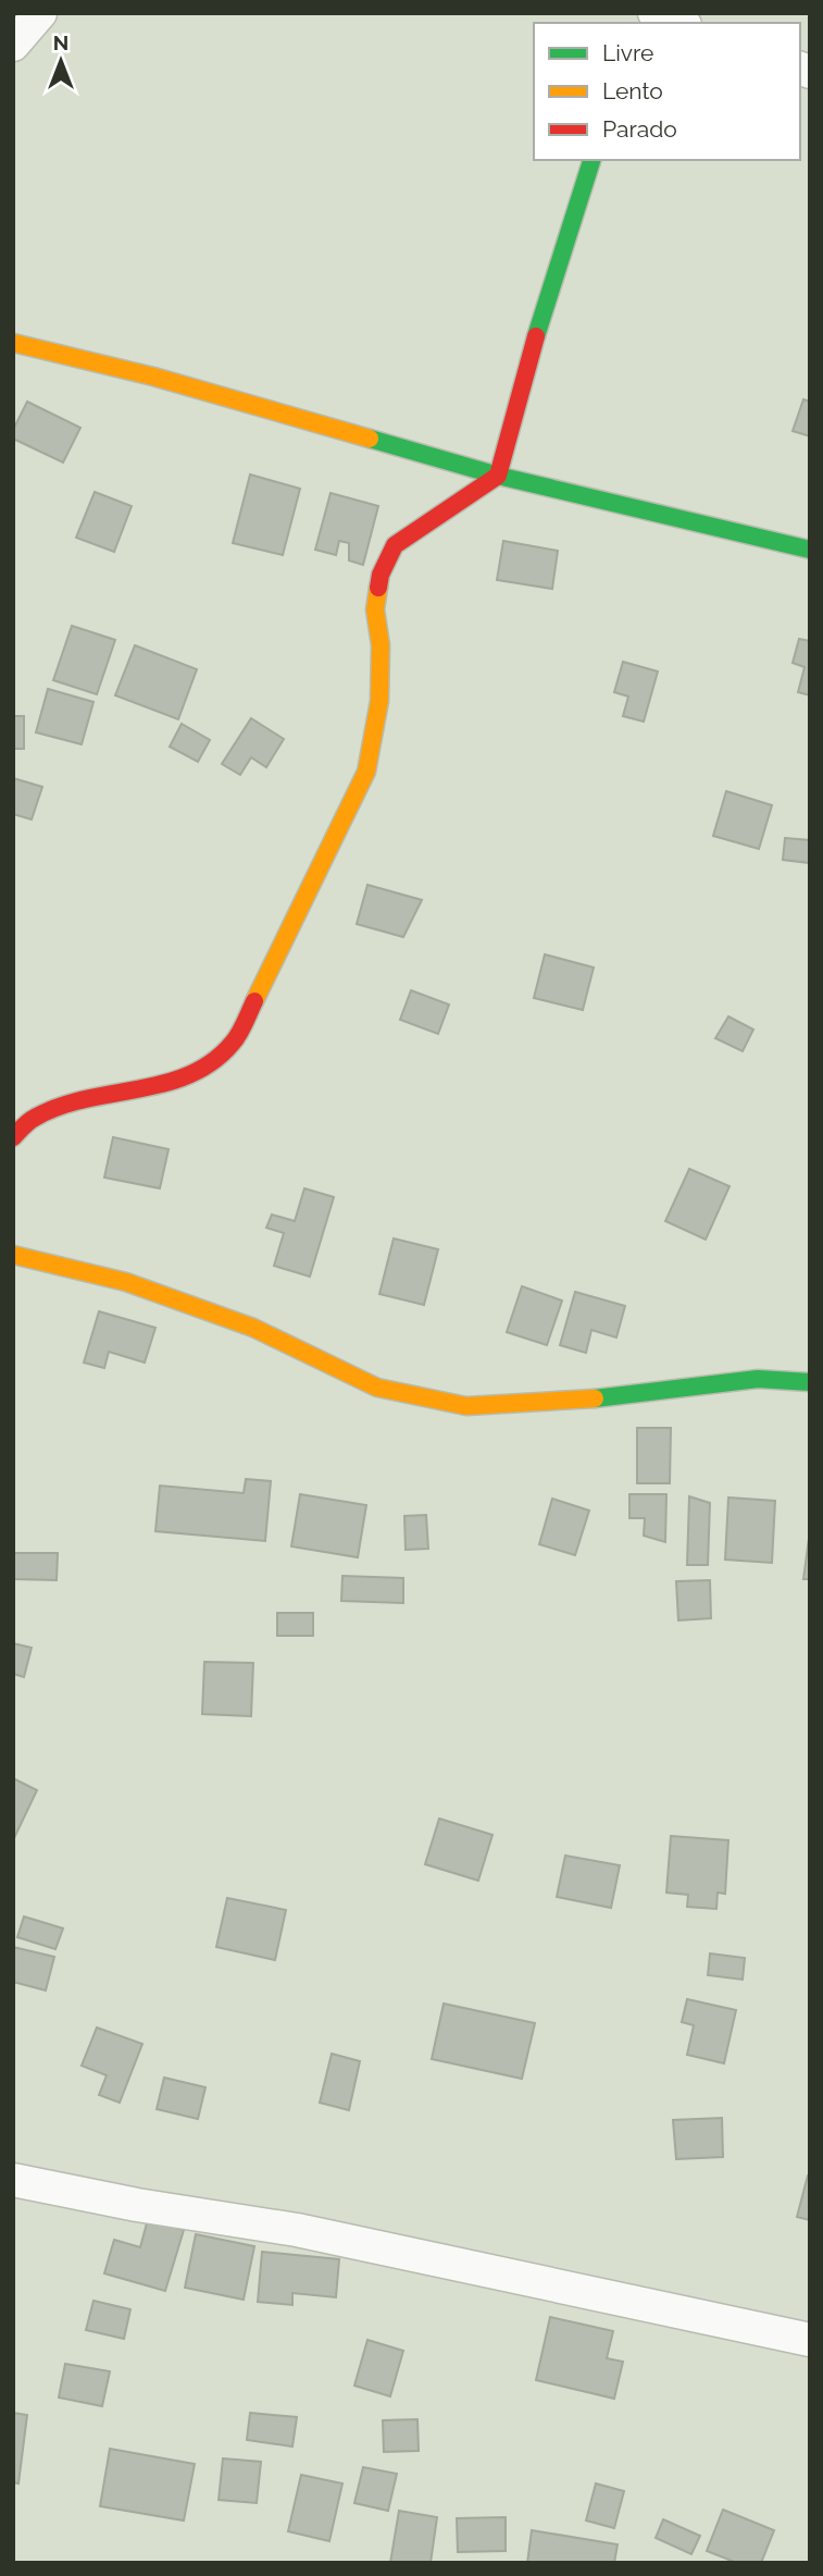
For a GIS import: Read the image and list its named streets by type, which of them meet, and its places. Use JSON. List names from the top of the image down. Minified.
{"legend":["Livre","Lento","Parado"],"north":"top"}
